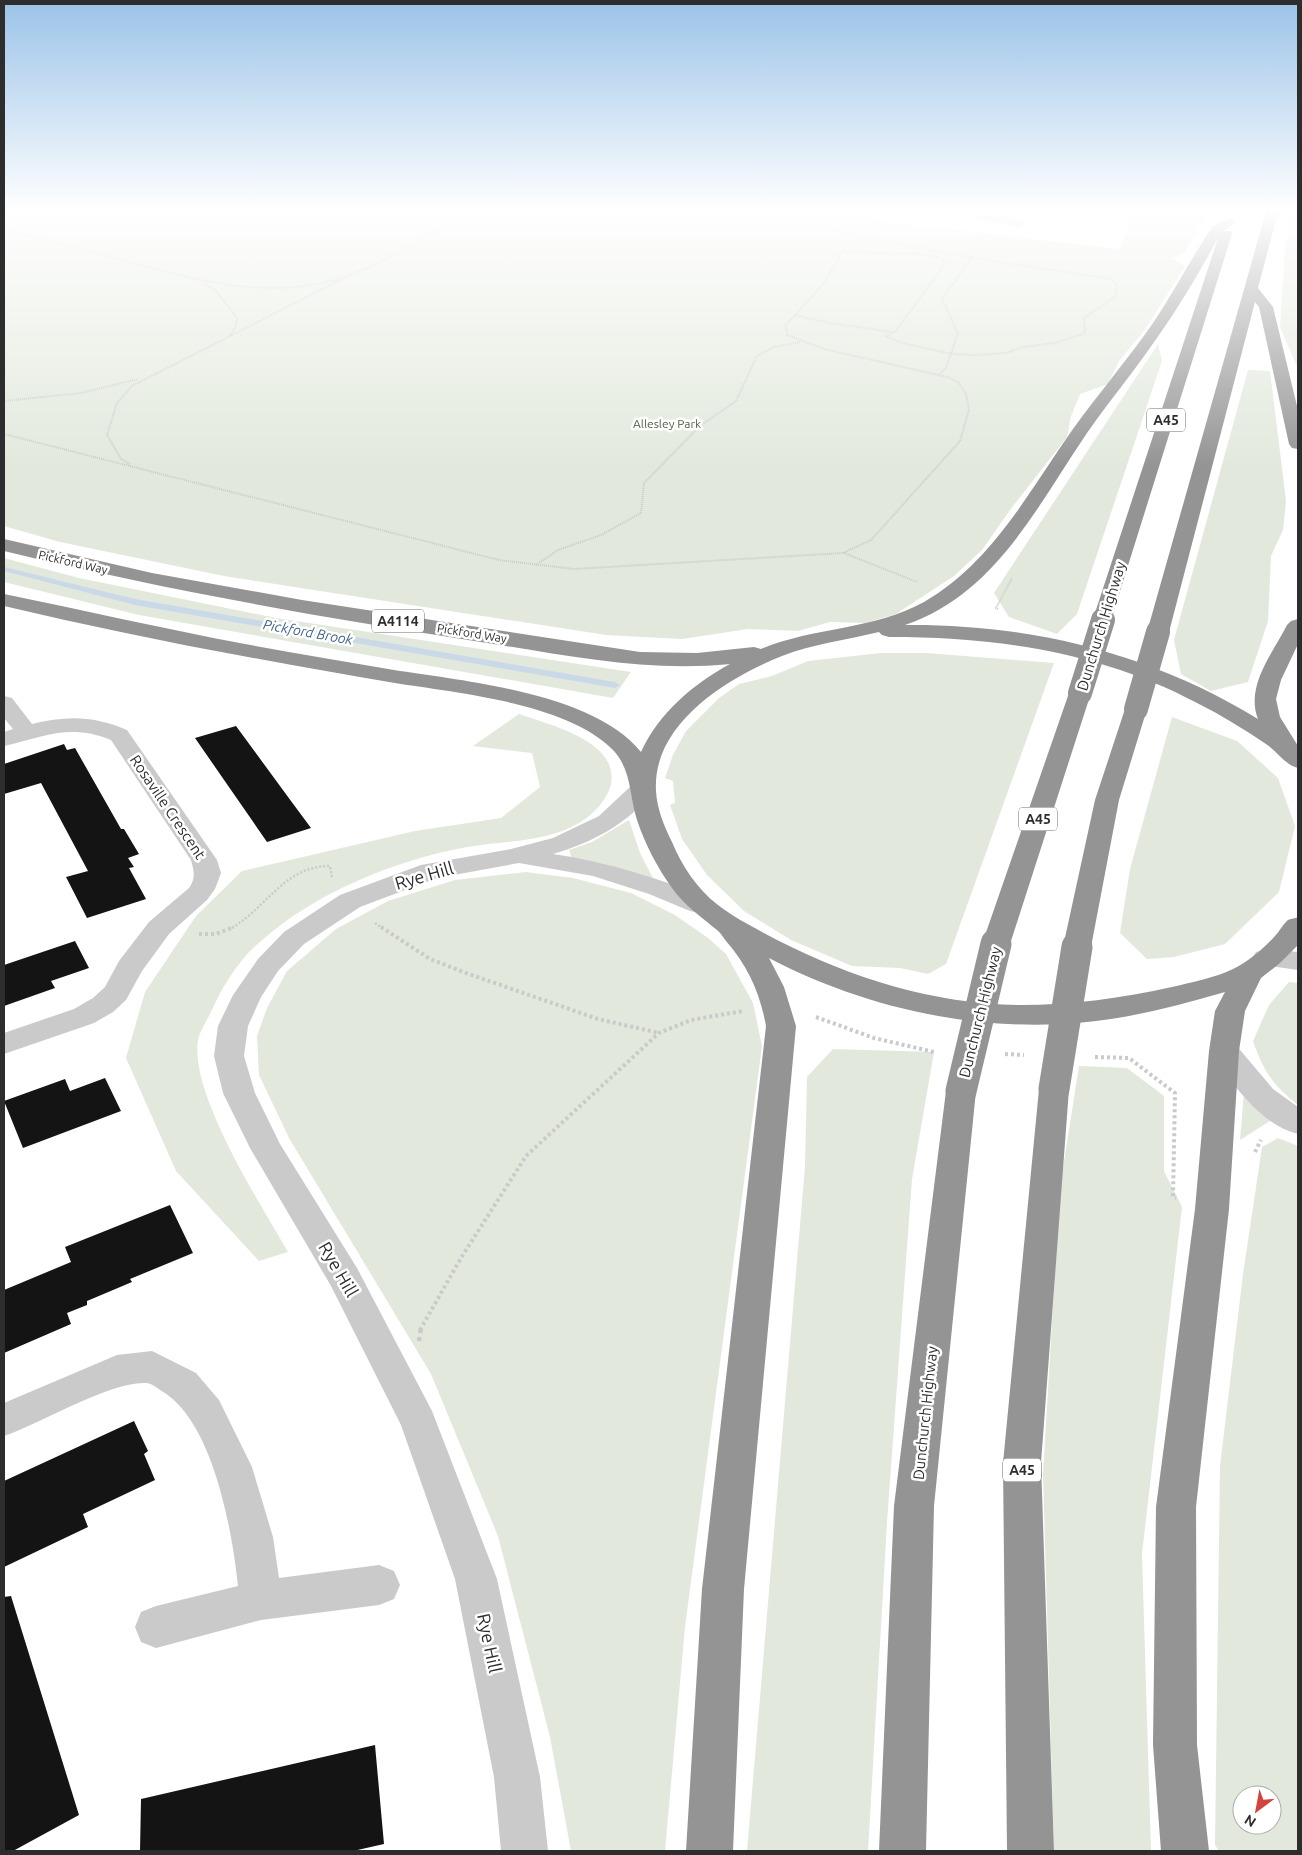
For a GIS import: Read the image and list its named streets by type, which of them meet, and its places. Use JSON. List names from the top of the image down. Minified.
{"streets":{"highway":["A45","Pickford Way","A4114","Dunchurch Highway"],"street":["Rosaville Crescent","Rye Hill"]},"water":["Pickford Brook"],"parks":["Allesley Park"],"north":"bottom left"}
